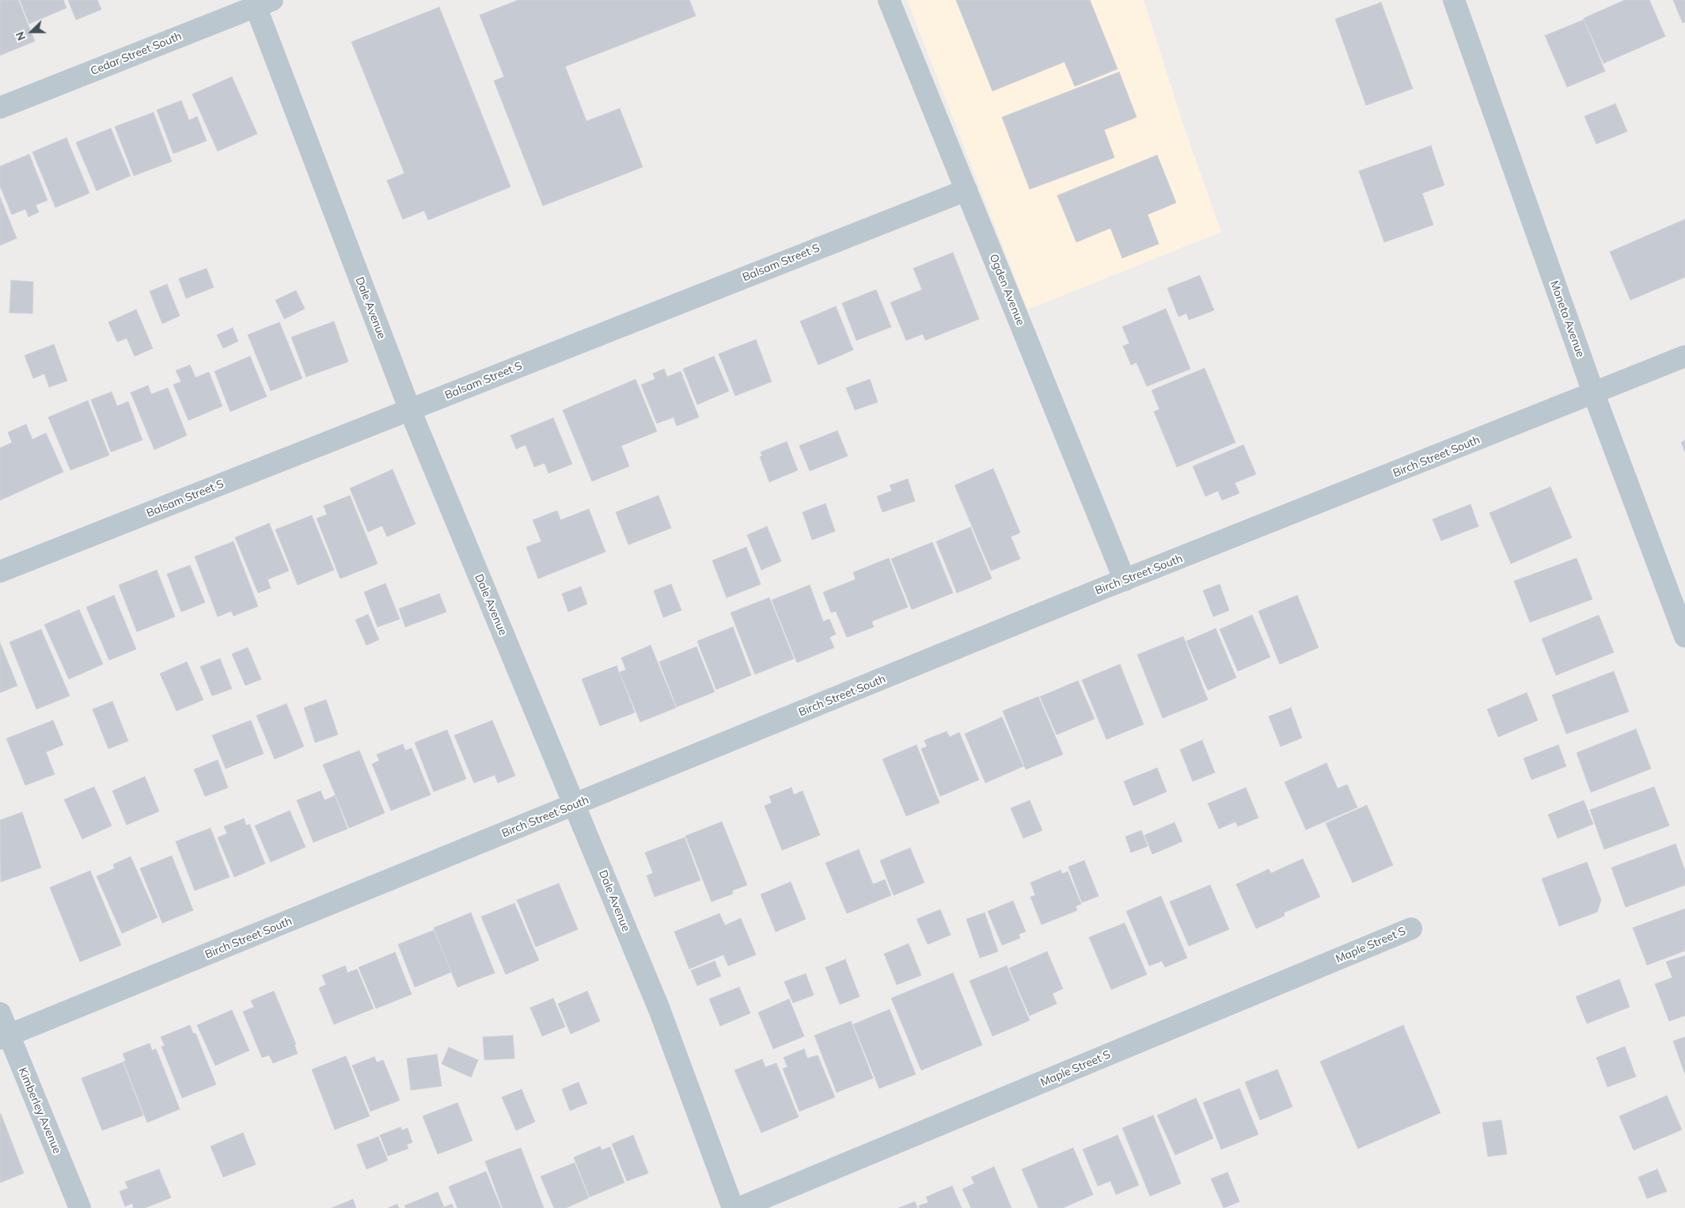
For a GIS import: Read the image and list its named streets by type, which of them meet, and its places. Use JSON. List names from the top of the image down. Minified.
{"streets":{"street":["Cedar Street South","Balsam Street S","Ogden Avenue","Dale Avenue","Moneta Avenue","Birch Street South","Maple Street S","Kimberley Avenue"]},"crossings":[["Cedar Street South","Dale Avenue"],["Balsam Street S","Ogden Avenue"],["Balsam Street S","Dale Avenue"],["Ogden Avenue","Birch Street South"],["Dale Avenue","Birch Street South"],["Moneta Avenue","Birch Street South"],["Birch Street South","Kimberley Avenue"]],"north":"left"}
